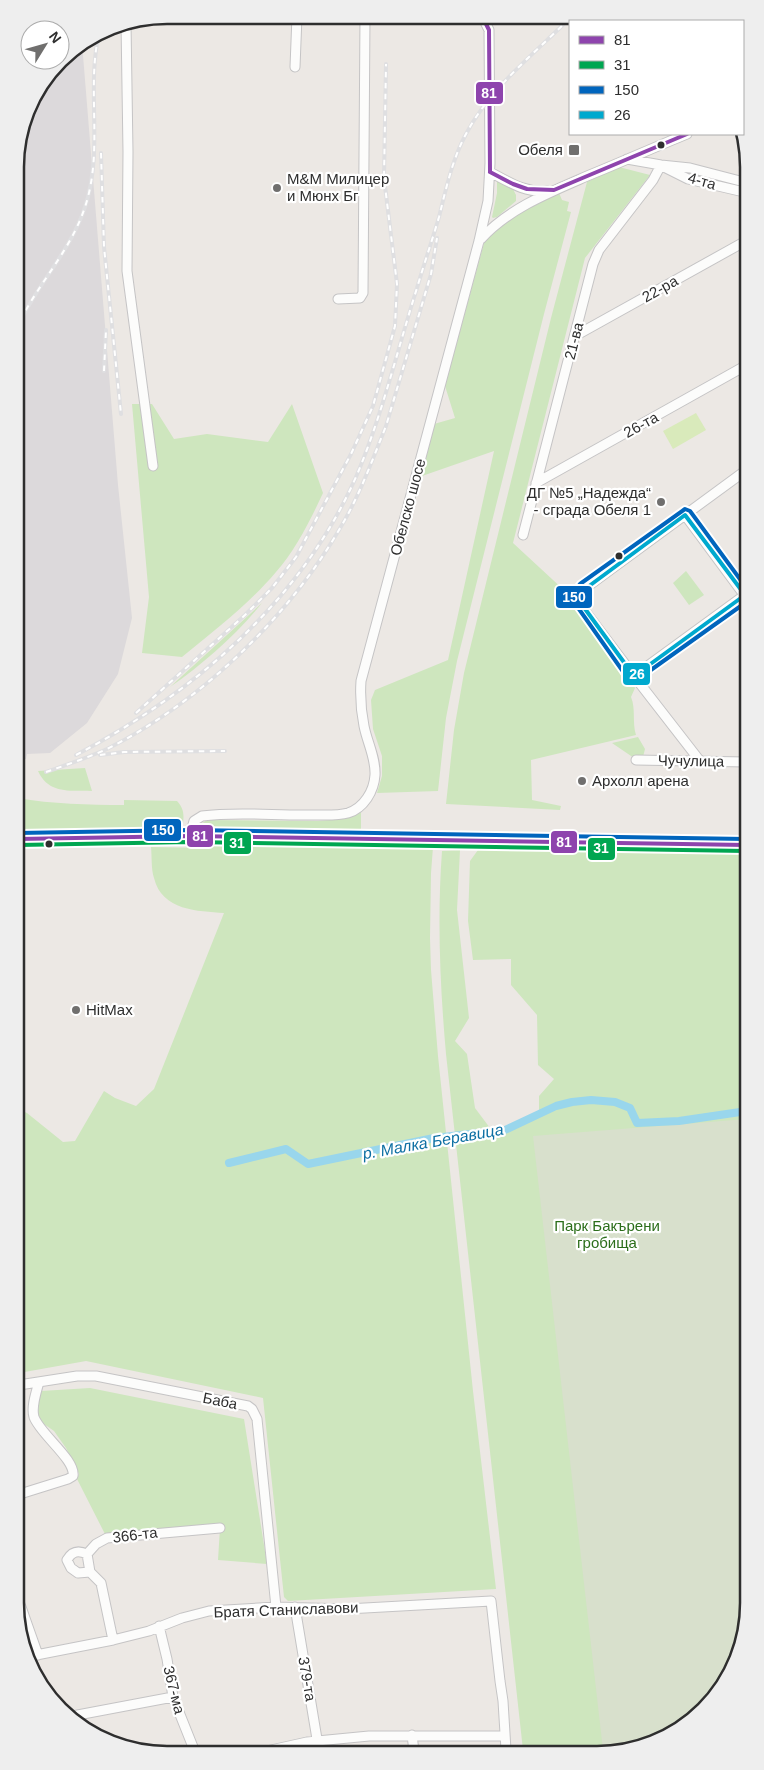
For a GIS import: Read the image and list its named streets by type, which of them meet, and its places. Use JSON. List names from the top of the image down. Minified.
{"streets":{"street":["4-та","22-ра","21-ва","26-та","Обелско шосе","Чучулица","Баба","366-та","Братя Станиславови","379-та","367-ма"]},"crossings":[["4-та","21-ва"],["22-ра","21-ва"],["21-ва","26-та"],["Баба","Братя Станиславови"],["Братя Станиславови","379-та"],["Братя Станиславови","367-ма"]],"water":["р. Малка Беравица"],"parks":["Парк Бакърени гробища"],"places":{"transit":["Обеля"],"other":["М&M Mилицер и Мюнх Бг","ДГ №5 „Надежда“ - сграда Обеля 1","Архолл арена","HitMax"]},"lines":["transit line 81","transit line 150","transit line 26","transit line 31"],"legend":["81","31","150","26"],"north":"top right"}
